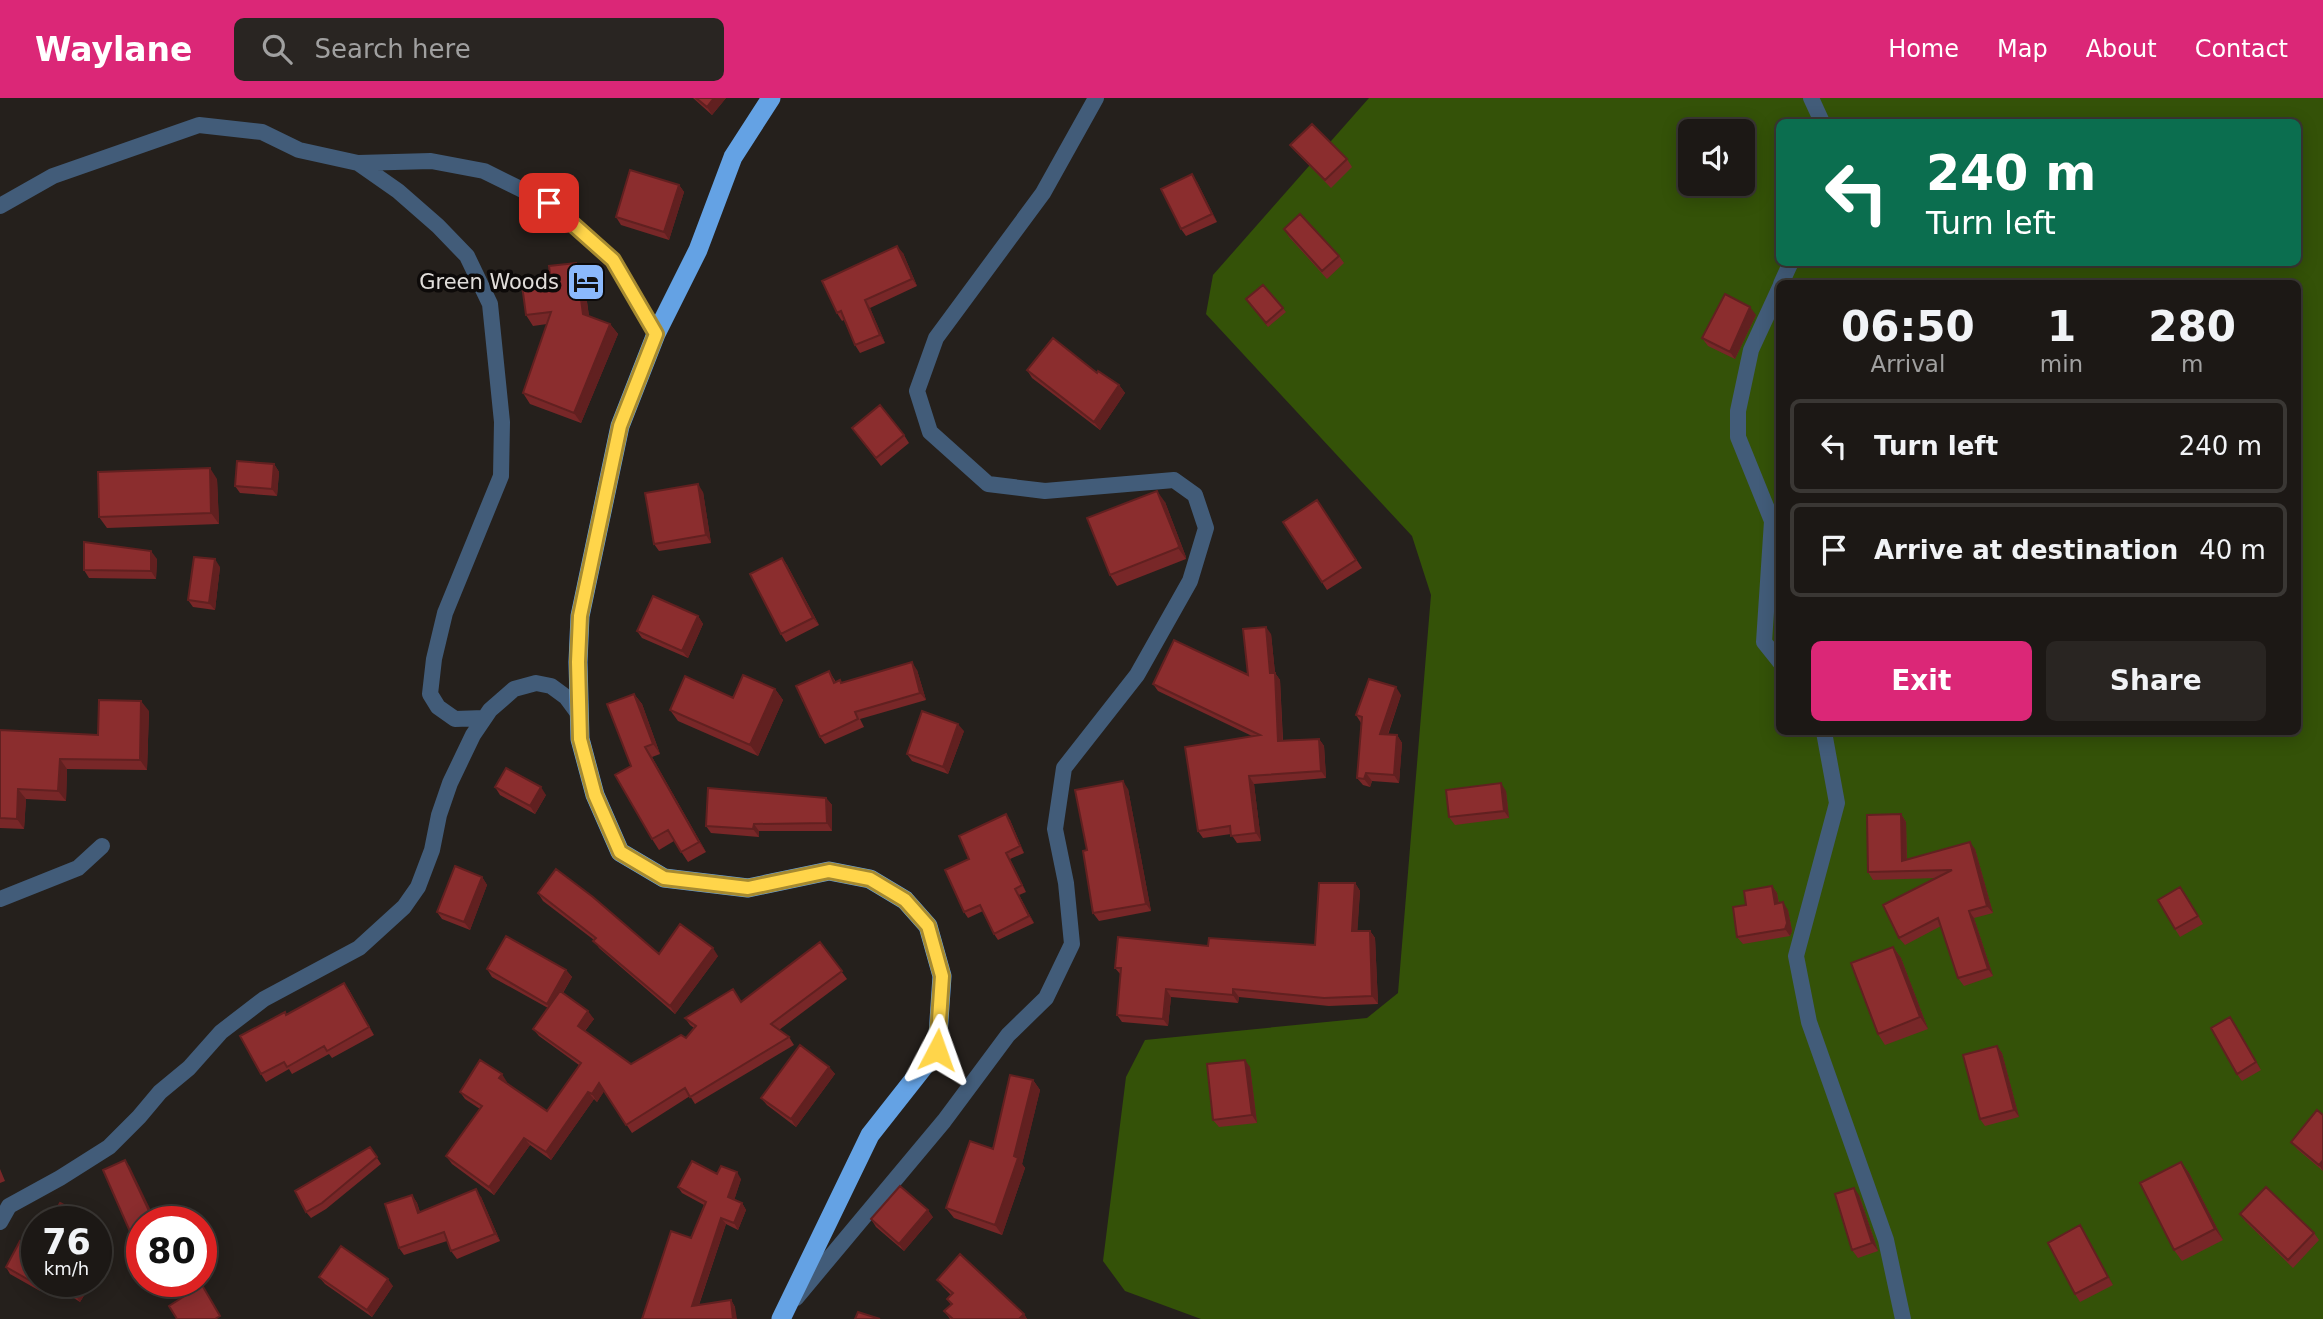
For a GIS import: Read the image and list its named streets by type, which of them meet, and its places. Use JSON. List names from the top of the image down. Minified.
{"places":{"hotel":["Green Woods"]},"page":{"header":"Waylane","search":"Search here","nav":["Home","Map","About","Contact"],"turn":["240 m","Turn left"],"eta":["06:50","Arrival","1","min","280","m"],"list":[{"name":"Turn left","value":"240 m"},{"name":"Arrive at destination","value":"40 m"}],"buttons":["Exit","Share"],"speed":"76 km/h","limit":"80"}}
